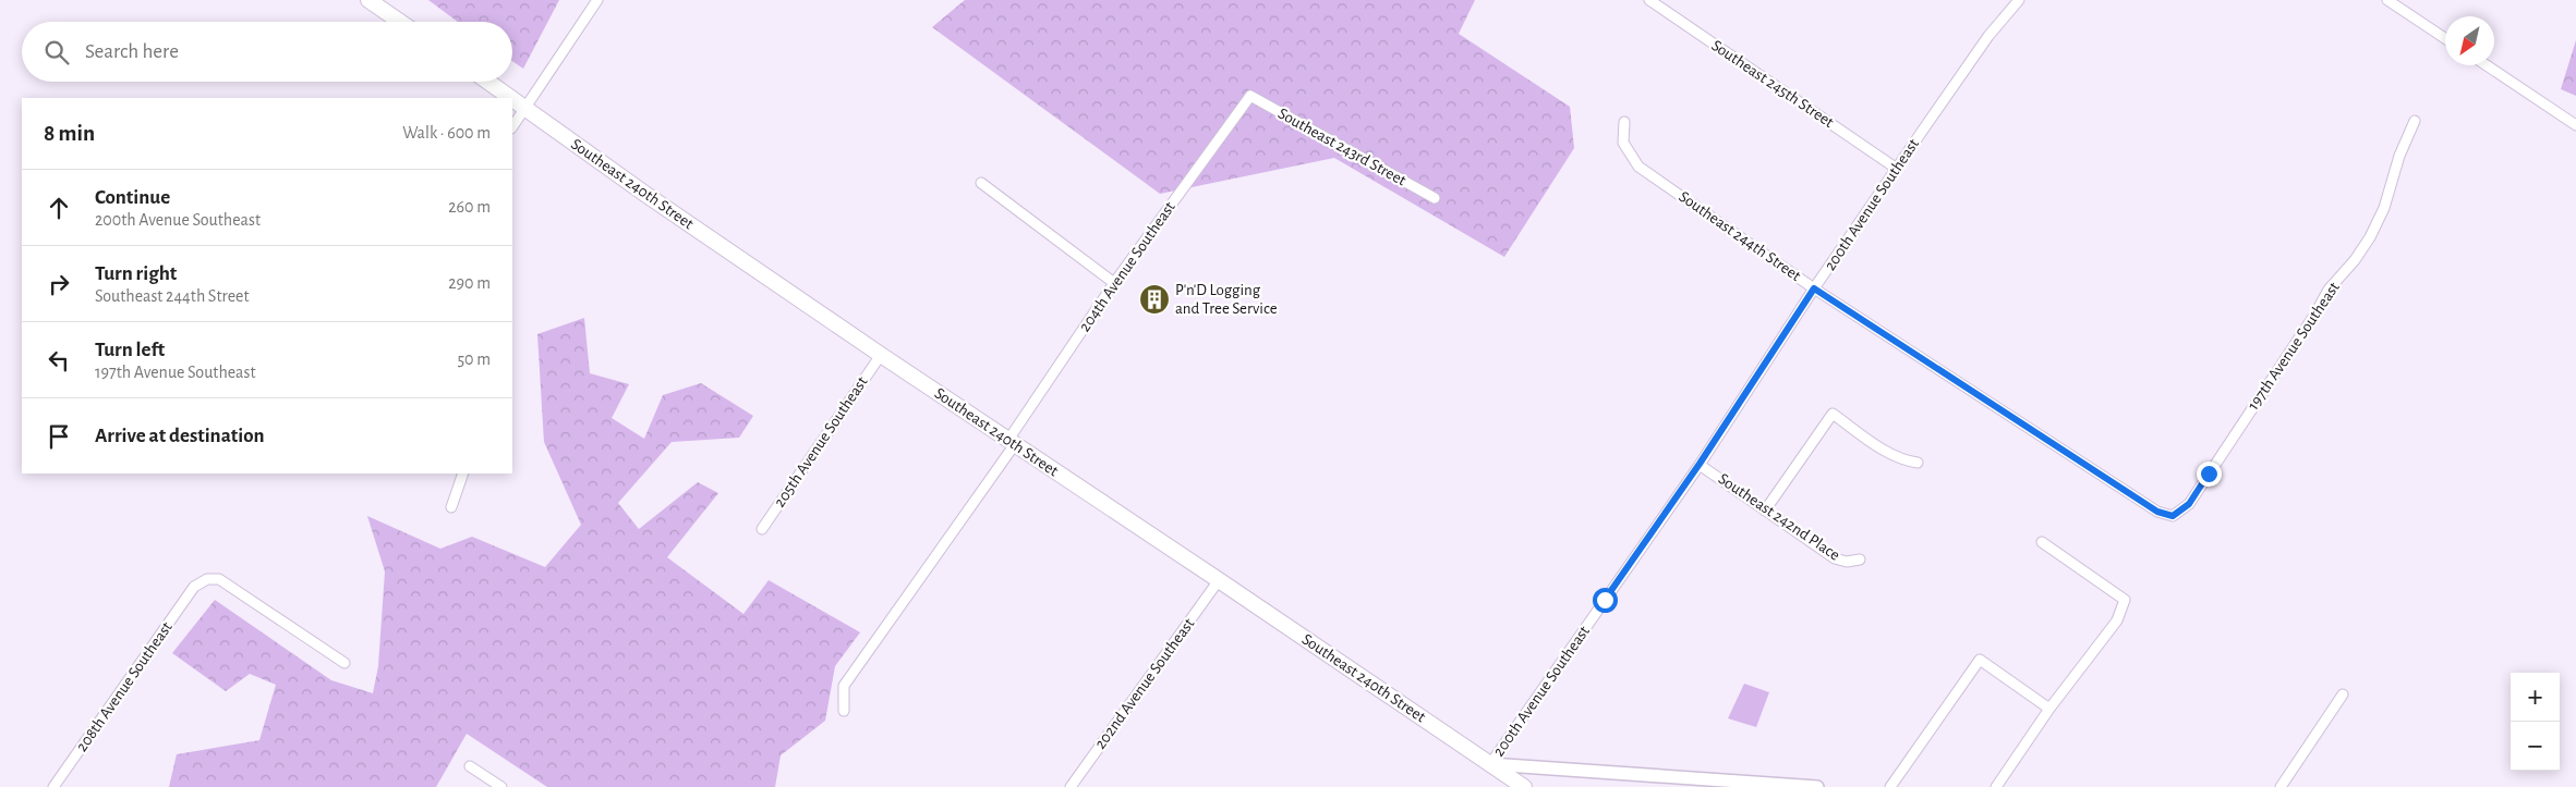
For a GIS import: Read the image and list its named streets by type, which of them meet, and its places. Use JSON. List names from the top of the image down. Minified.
{"streets":{"main road":["Southeast 240th Street"],"street":["Southeast 245th Street","Southeast 243rd Street","200th Avenue Southeast","Southeast 244th Street","204th Avenue Southeast","197th Avenue Southeast","205th Avenue Southeast","Southeast 242nd Place","202nd Avenue Southeast","208th Avenue Southeast"]},"crossings":[["Southeast 245th Street","200th Avenue Southeast"],["Southeast 243rd Street","204th Avenue Southeast"],["Southeast 240th Street","200th Avenue Southeast"],["Southeast 240th Street","204th Avenue Southeast"],["Southeast 240th Street","205th Avenue Southeast"],["Southeast 240th Street","202nd Avenue Southeast"],["200th Avenue Southeast","Southeast 244th Street"],["200th Avenue Southeast","Southeast 242nd Place"],["Southeast 244th Street","197th Avenue Southeast"]],"places":{"building":["P'n'D Logging and Tree Service"]},"north":"bottom left","page":{"search":"Search here","heading":["8 min","Walk · 600 m"],"list":[["Continue","200th Avenue Southeast","260 m"],["Turn right","Southeast 244th Street","290 m"],["Turn left","197th Avenue Southeast","50 m"],"Arrive at destination"],"map_buttons":["+","−"]}}
